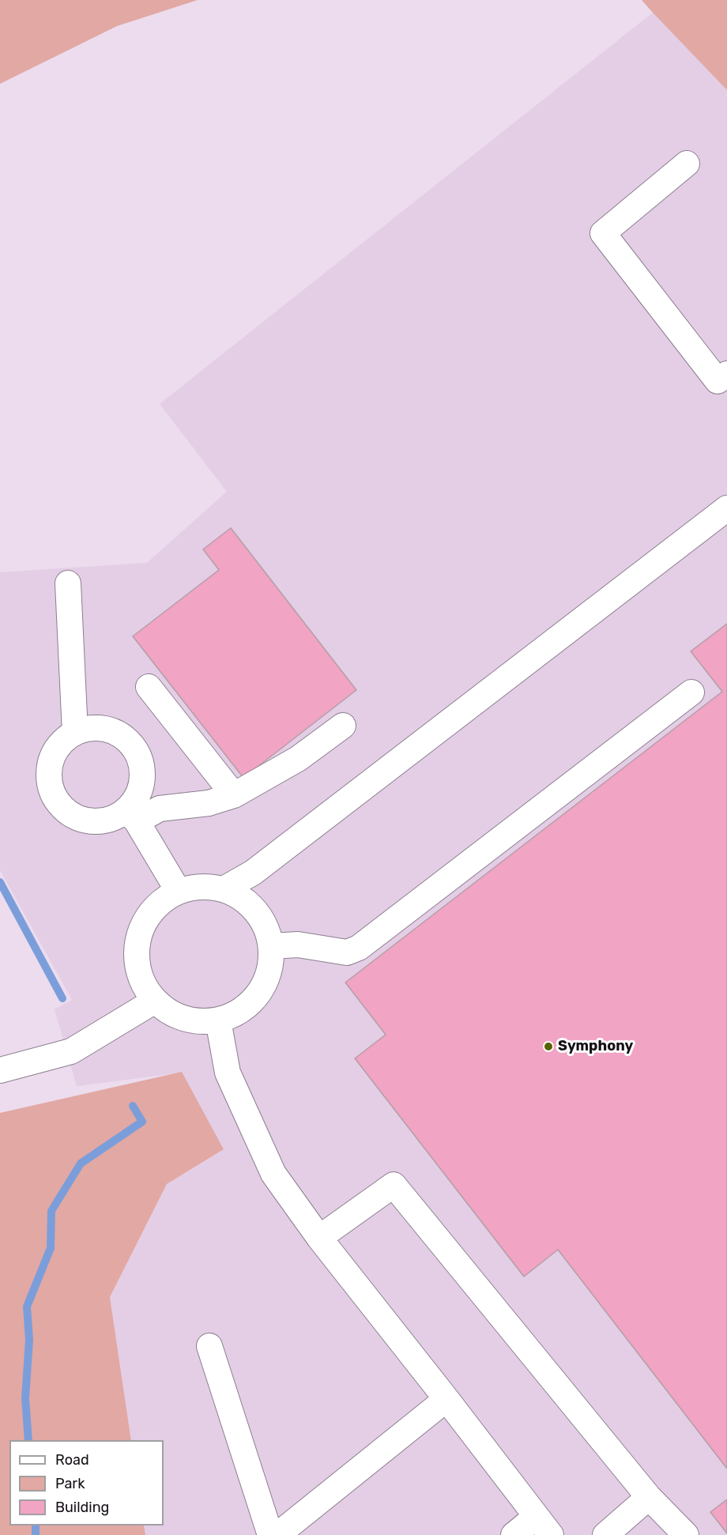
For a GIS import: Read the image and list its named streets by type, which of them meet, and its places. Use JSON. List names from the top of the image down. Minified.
{"places":["Symphony"],"legend":["Road","Park","Building"]}
